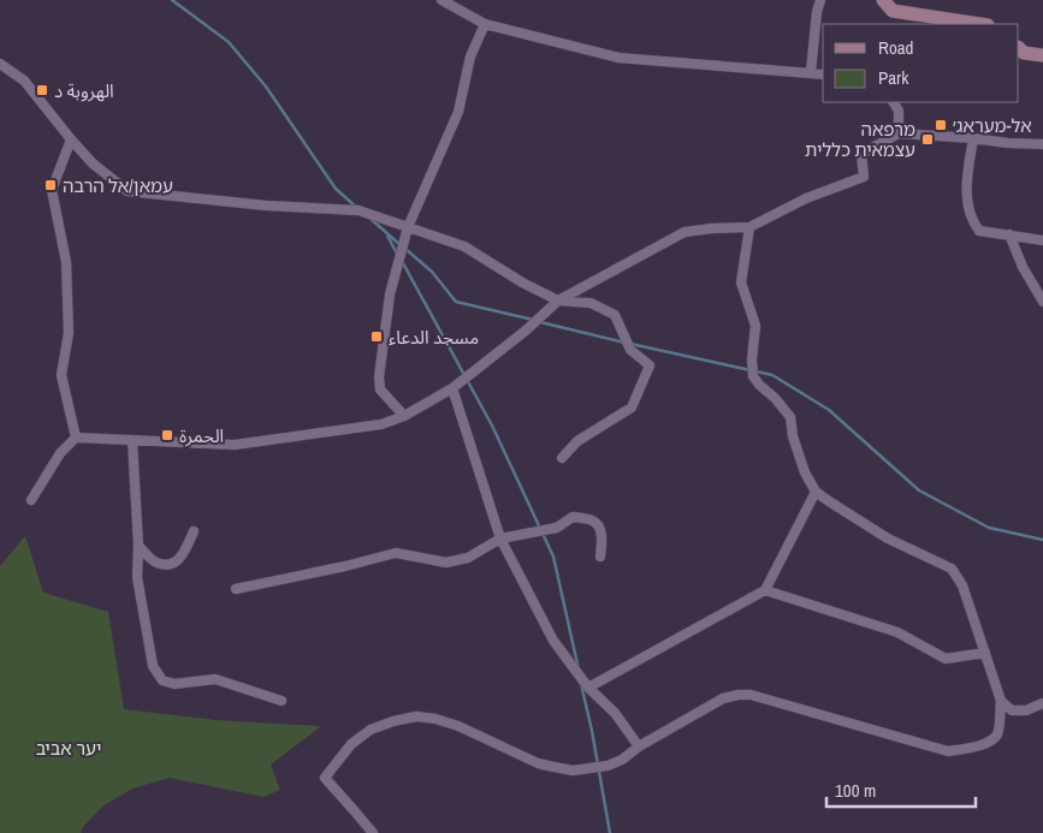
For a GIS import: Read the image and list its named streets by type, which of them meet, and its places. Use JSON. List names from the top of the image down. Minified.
{"parks":["יער אביב"],"places":{"transit":["الهروبة د","אל-מעראג׳","מרפאה עצמאית כללית","עמאן/אל הרבה","مسجد الدعاء","الحمرة"]},"legend":["Road","Park"],"scale_bar":"100 m"}
